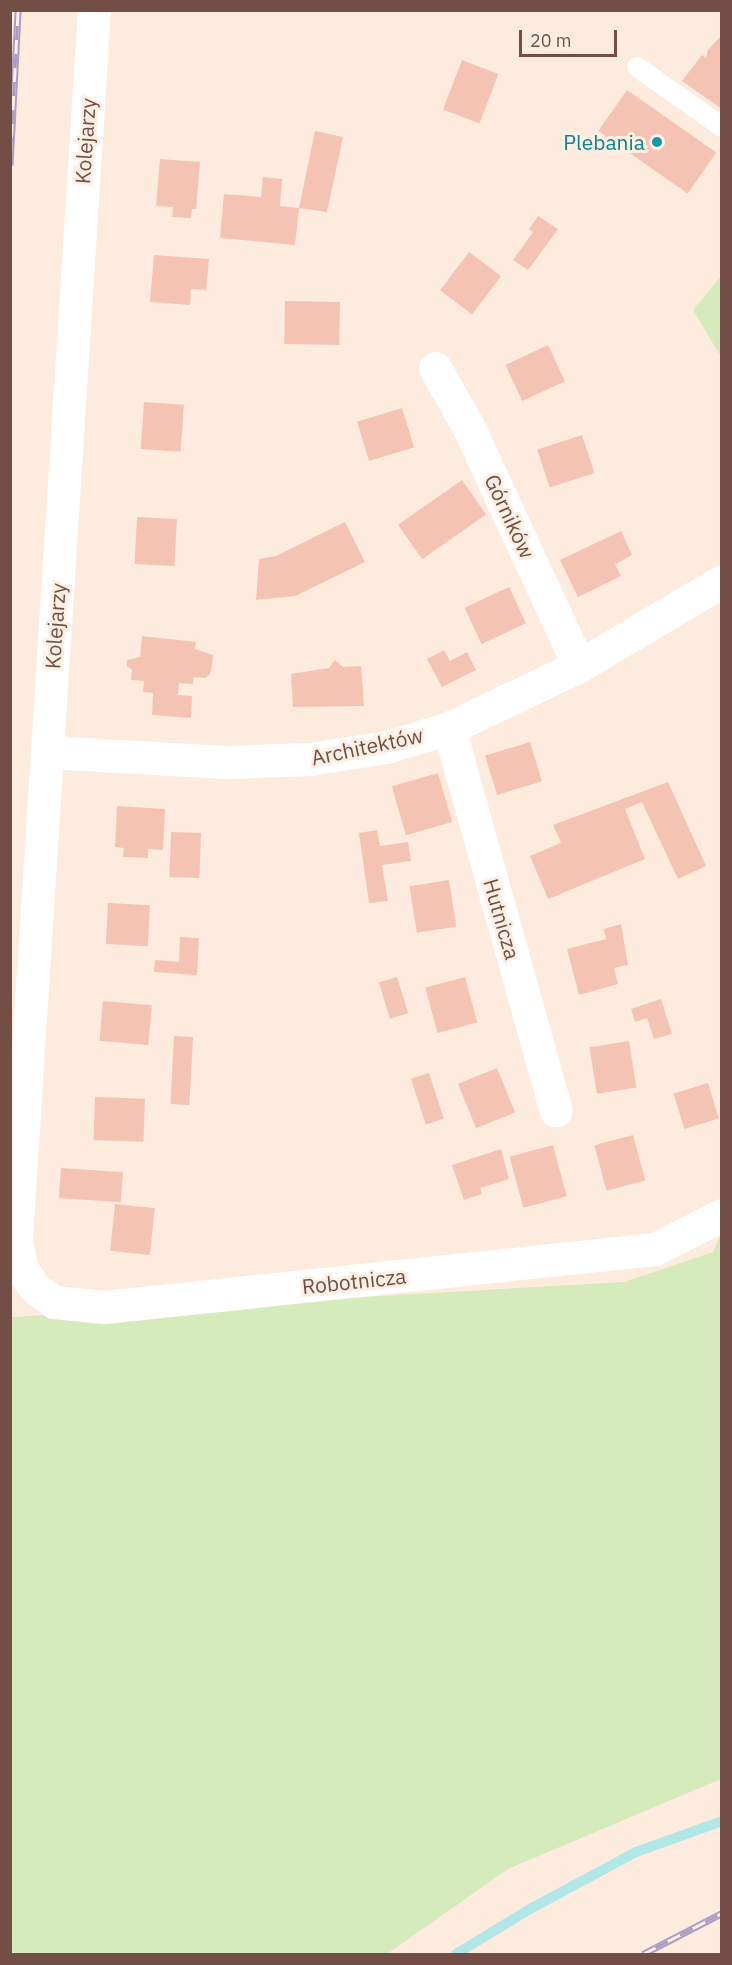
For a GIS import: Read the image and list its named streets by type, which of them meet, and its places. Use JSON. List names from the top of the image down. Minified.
{"streets":{"street":["Kolejarzy","Górników","Architektów","Hutnicza","Robotnicza"]},"crossings":[["Kolejarzy","Architektów"],["Kolejarzy","Robotnicza"],["Górników","Architektów"],["Architektów","Hutnicza"]],"places":["Plebania"],"scale_bar":"20 m"}
